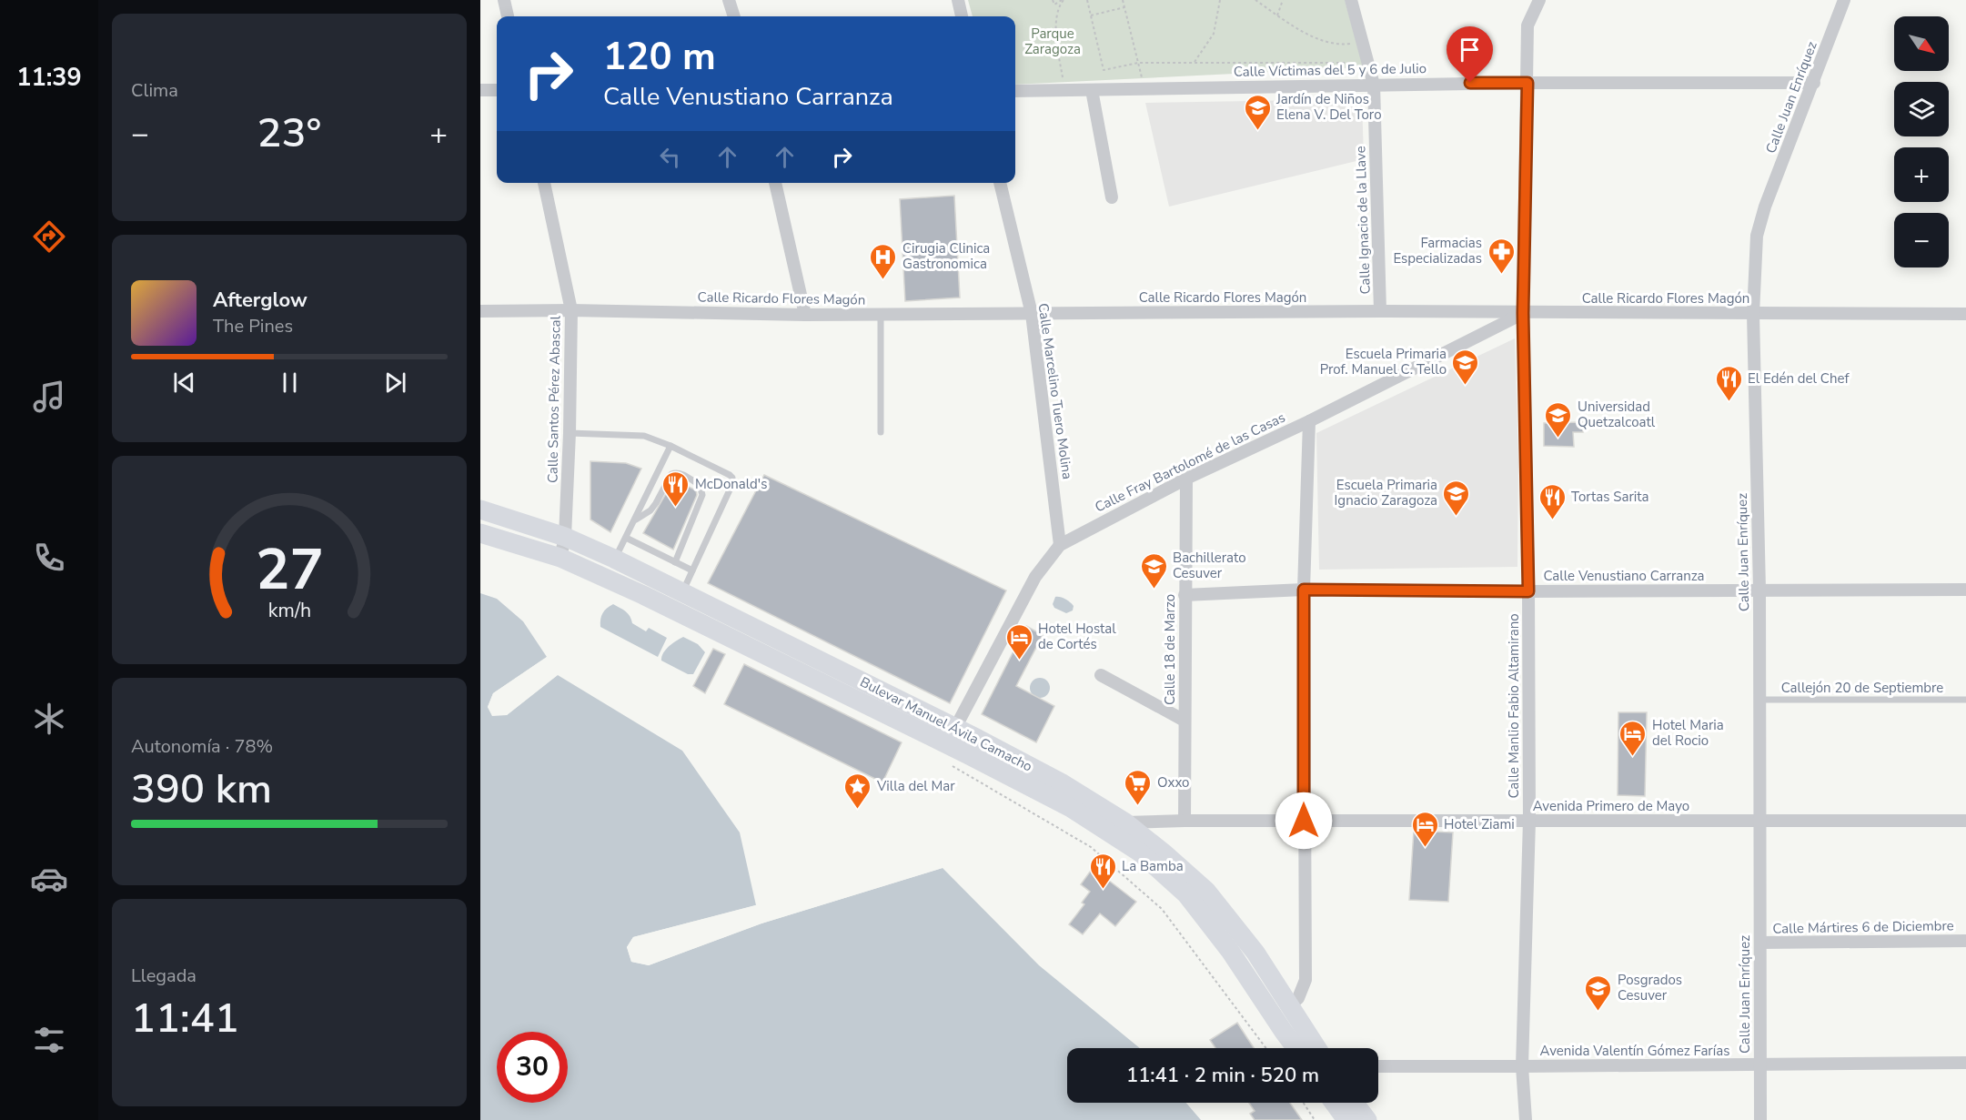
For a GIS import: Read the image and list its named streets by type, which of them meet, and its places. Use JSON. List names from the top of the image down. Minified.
{"streets":{"main road":["Bulevar Manuel Ávila Camacho"],"street":["Calle Víctimas del 5 y 6 de Julio","Calle Juan Enríquez","Calle Ignacio de la Llave","Calle Ricardo Flores Magón","Calle Marcelino Tuero Molina","Calle Santos Pérez Abascal","Calle Fray Bartolomé de las Casas","Calle Venustiano Carranza","Calle 18 de Marzo","Calle Manlio Fabio Altamirano","Avenida Primero de Mayo","Calle Mártires 6 de Diciembre","Avenida Valentín Gómez Farías"],"lane":["Callejón 20 de Septiembre"]},"crossings":[["Calle Víctimas del 5 y 6 de Julio","Calle Juan Enríquez"],["Calle Víctimas del 5 y 6 de Julio","Calle Ignacio de la Llave"],["Calle Víctimas del 5 y 6 de Julio","Calle Manlio Fabio Altamirano"],["Calle Juan Enríquez","Calle Ricardo Flores Magón"],["Calle Juan Enríquez","Calle Venustiano Carranza"],["Calle Juan Enríquez","Callejón 20 de Septiembre"],["Calle Juan Enríquez","Avenida Primero de Mayo"],["Calle Juan Enríquez","Calle Mártires 6 de Diciembre"],["Calle Juan Enríquez","Avenida Valentín Gómez Farías"],["Calle Ignacio de la Llave","Calle Ricardo Flores Magón"],["Calle Ricardo Flores Magón","Calle Marcelino Tuero Molina"],["Calle Ricardo Flores Magón","Calle Santos Pérez Abascal"],["Calle Ricardo Flores Magón","Calle Fray Bartolomé de las Casas"],["Calle Ricardo Flores Magón","Calle Manlio Fabio Altamirano"],["Calle Marcelino Tuero Molina","Calle Fray Bartolomé de las Casas"],["Calle Santos Pérez Abascal","Bulevar Manuel Ávila Camacho"],["Calle Fray Bartolomé de las Casas","Calle 18 de Marzo"],["Calle Fray Bartolomé de las Casas","Calle Manlio Fabio Altamirano"],["Calle Fray Bartolomé de las Casas","Bulevar Manuel Ávila Camacho"],["Calle Venustiano Carranza","Calle 18 de Marzo"],["Calle Venustiano Carranza","Calle Manlio Fabio Altamirano"],["Calle 18 de Marzo","Avenida Primero de Mayo"],["Calle Manlio Fabio Altamirano","Avenida Primero de Mayo"],["Calle Manlio Fabio Altamirano","Avenida Valentín Gómez Farías"],["Bulevar Manuel Ávila Camacho","Avenida Primero de Mayo"]],"parks":["Parque Zaragoza"],"places":{"school or university":["Jardín de Niños Elena V. Del Toro","Escuela Primaria Prof. Manuel C. Tello","Universidad Quetzalcoatl","Escuela Primaria Ignacio Zaragoza","Bachillerato Cesuver","Posgrados Cesuver"],"pharmacy":["Farmacias Especializadas"],"hospital":["Cirugia Clinica Gastronomica"],"restaurant":["El Edén del Chef","McDonald's","Tortas Sarita","La Bamba"],"hotel":["Hotel Hostal de Cortés","Hotel Maria del Rocio","Hotel Ziami"],"supermarket":["Oxxo"],"place":["Villa del Mar"]},"north":"bottom right","page":{"tabs":"11:39","tile":["Clima",["Autonomía · 78%","390 km"],["Llegada","11:41"]],"map_buttons":["+","−"],"turn":["120 m","Calle Venustiano Carranza"],"heat":["−","23°","+"],"song":["Afterglow","The Pines"],"limit":"30","trip":"11:41 · 2 min · 520 m","gauge":["27","km/h"]}}
